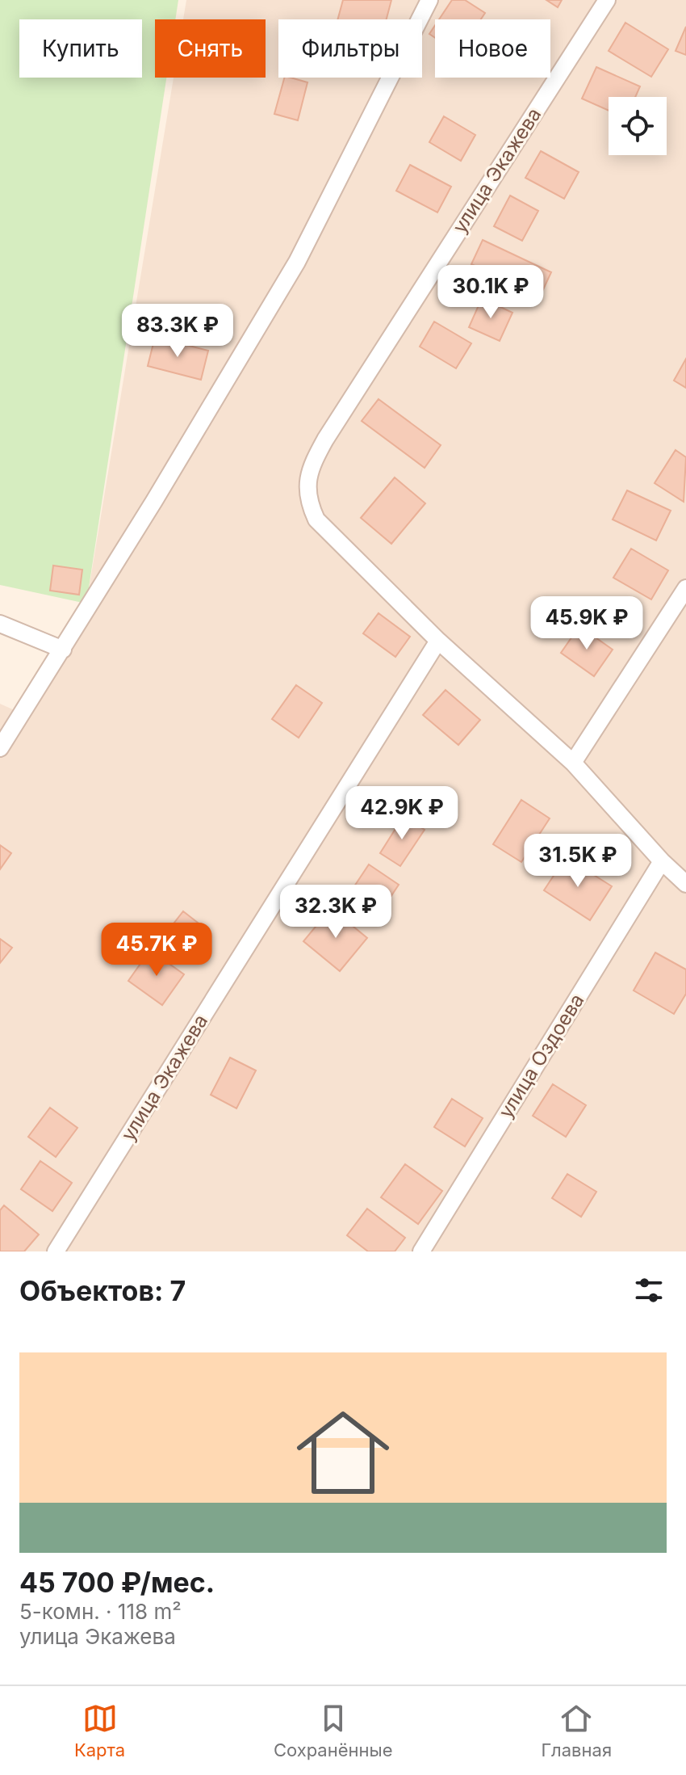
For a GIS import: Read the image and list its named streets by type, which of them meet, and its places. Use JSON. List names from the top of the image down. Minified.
{"streets":{"street":["улица Экажева","улица Оздоева"]},"crossings":[["улица Экажева","улица Оздоева"]],"page":{"chip":["Купить","Снять","Фильтры","Новое"],"price":["30.1K ₽","83.3K ₽","45.9K ₽","42.9K ₽","31.5K ₽","32.3K ₽","45.7K ₽"],"heading":"Объектов: 7","list":[{"name":"45 700 ₽/мес.","note":"5-комн. · 118 m² · улица Экажева"}],"tabs":["Карта","Сохранённые","Главная"]}}
